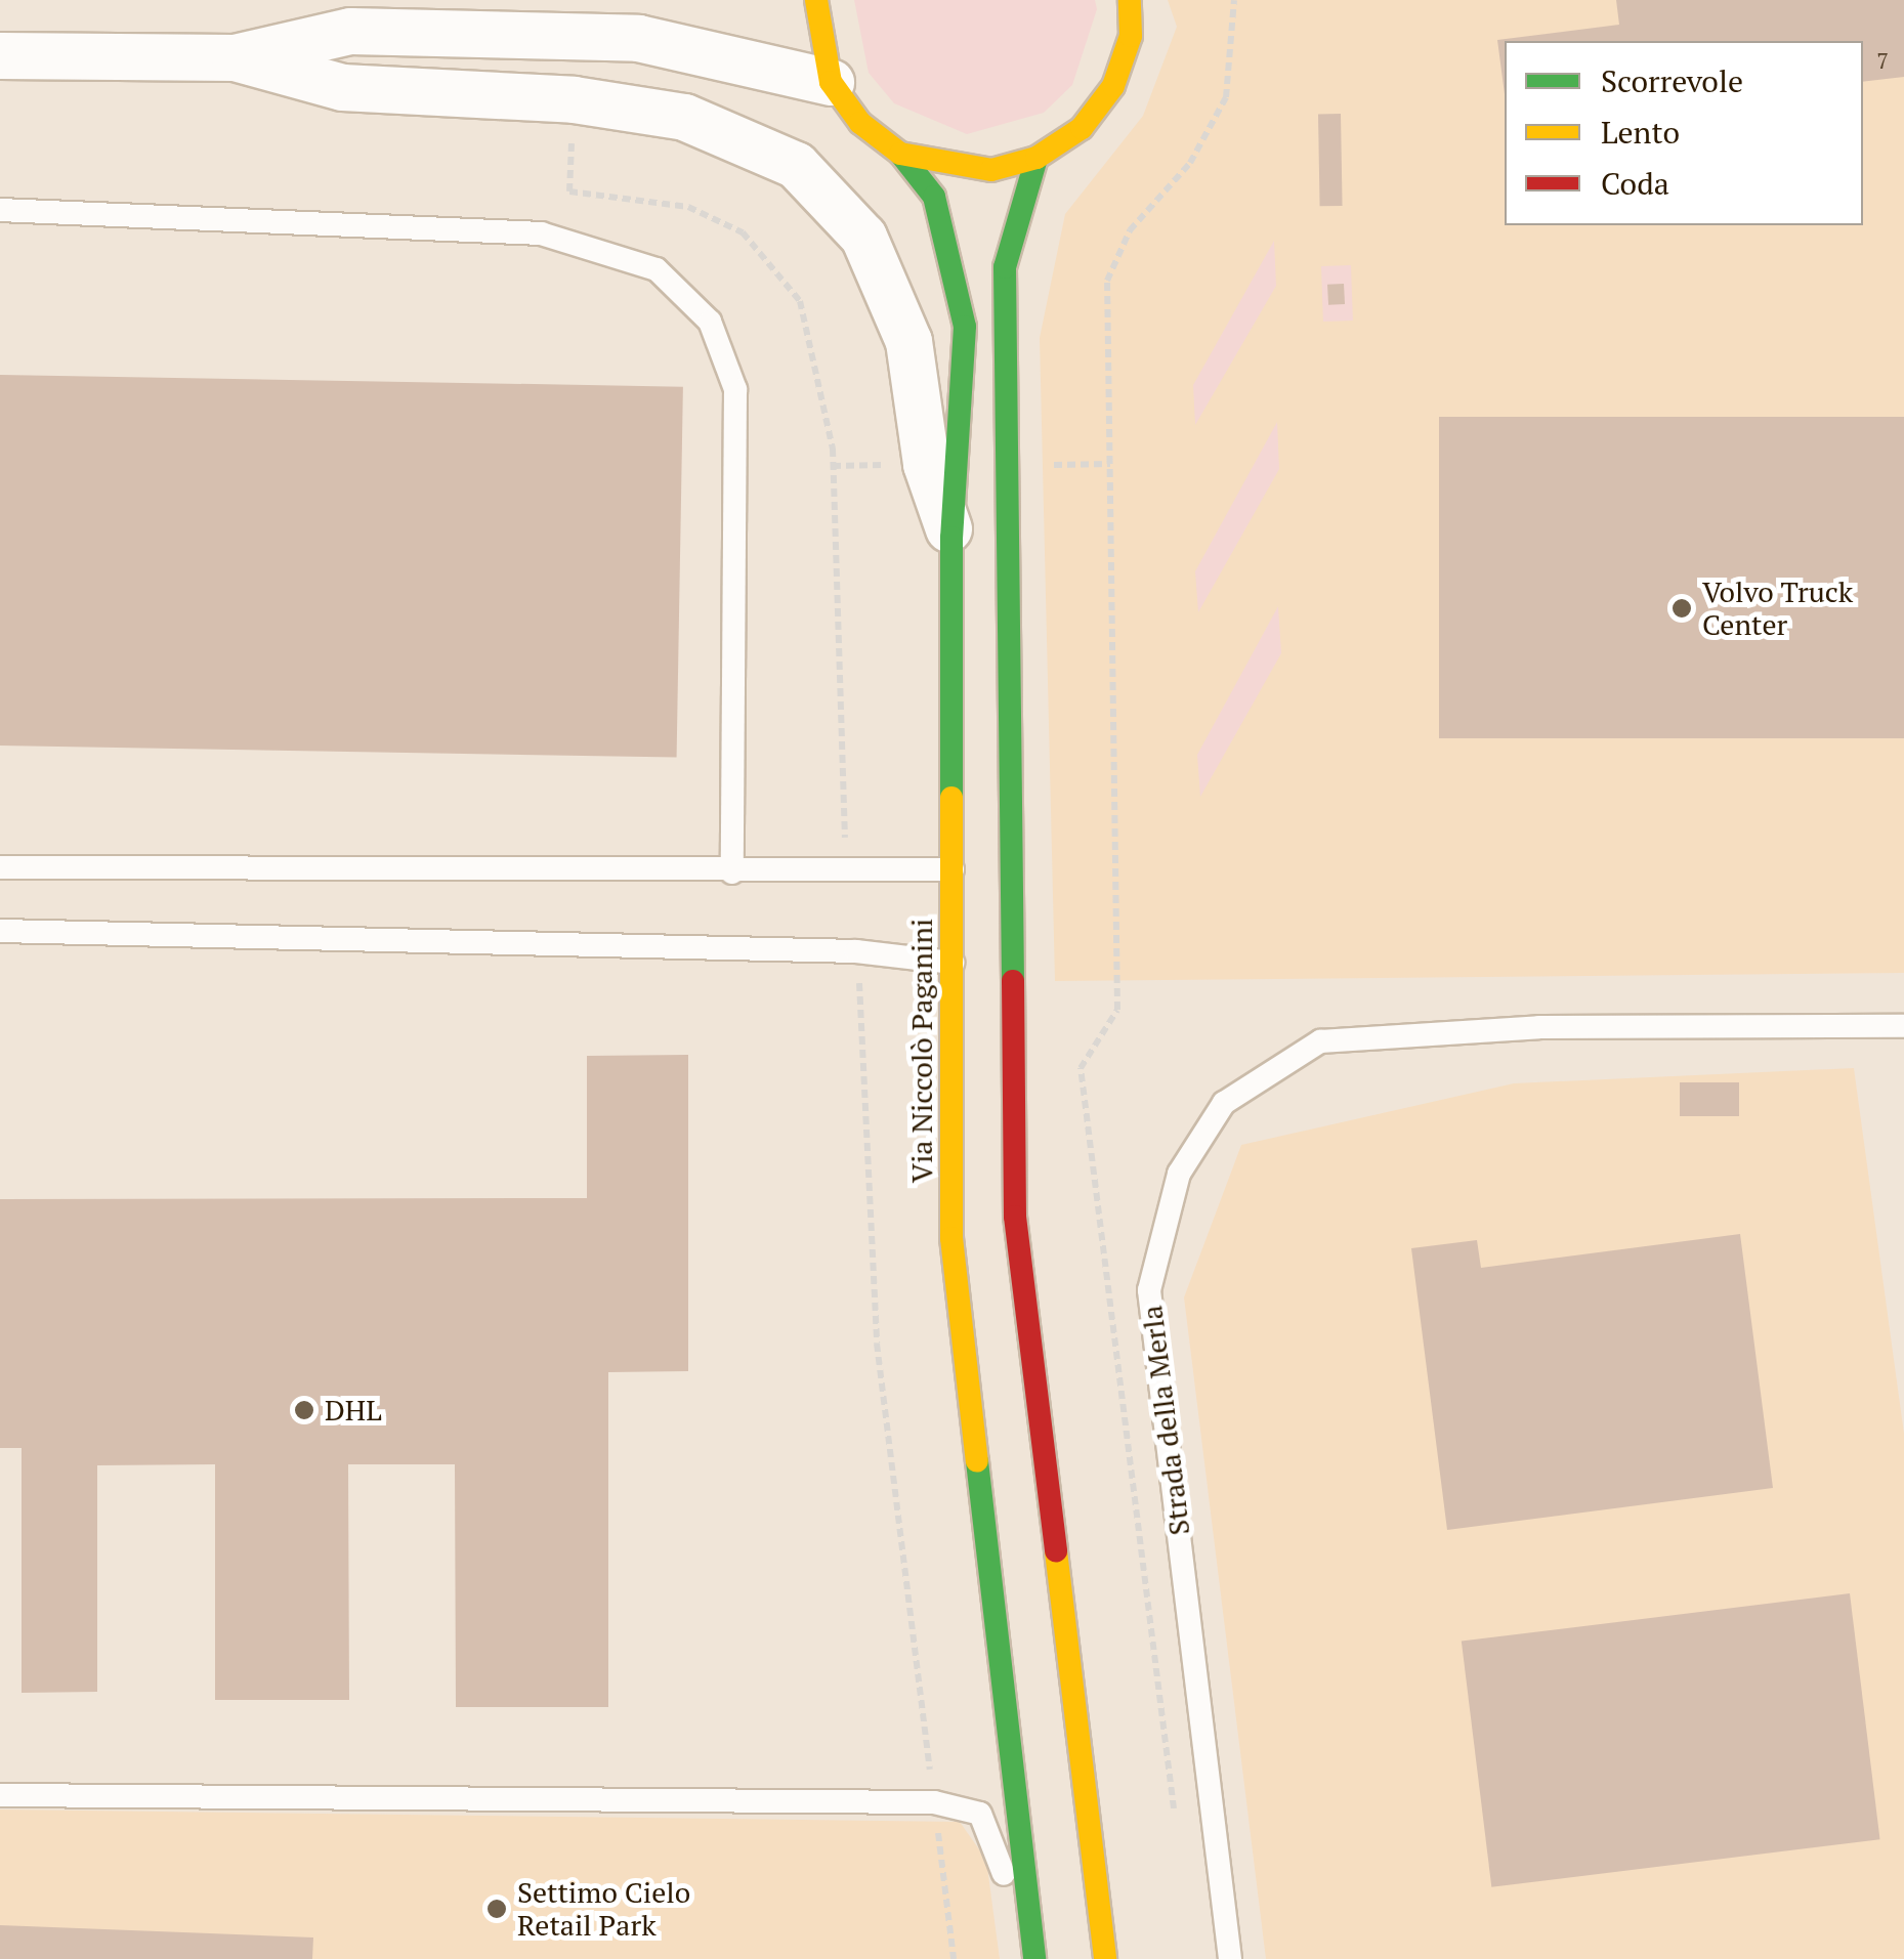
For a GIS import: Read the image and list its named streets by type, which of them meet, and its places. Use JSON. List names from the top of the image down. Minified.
{"streets":{"street":["Via Niccolò Paganini"],"lane":["Strada della Merla"]},"places":["Volvo Truck Center","DHL","Settimo Cielo Retail Park"],"house_numbers":["7"],"legend":["Scorrevole","Lento","Coda"]}
